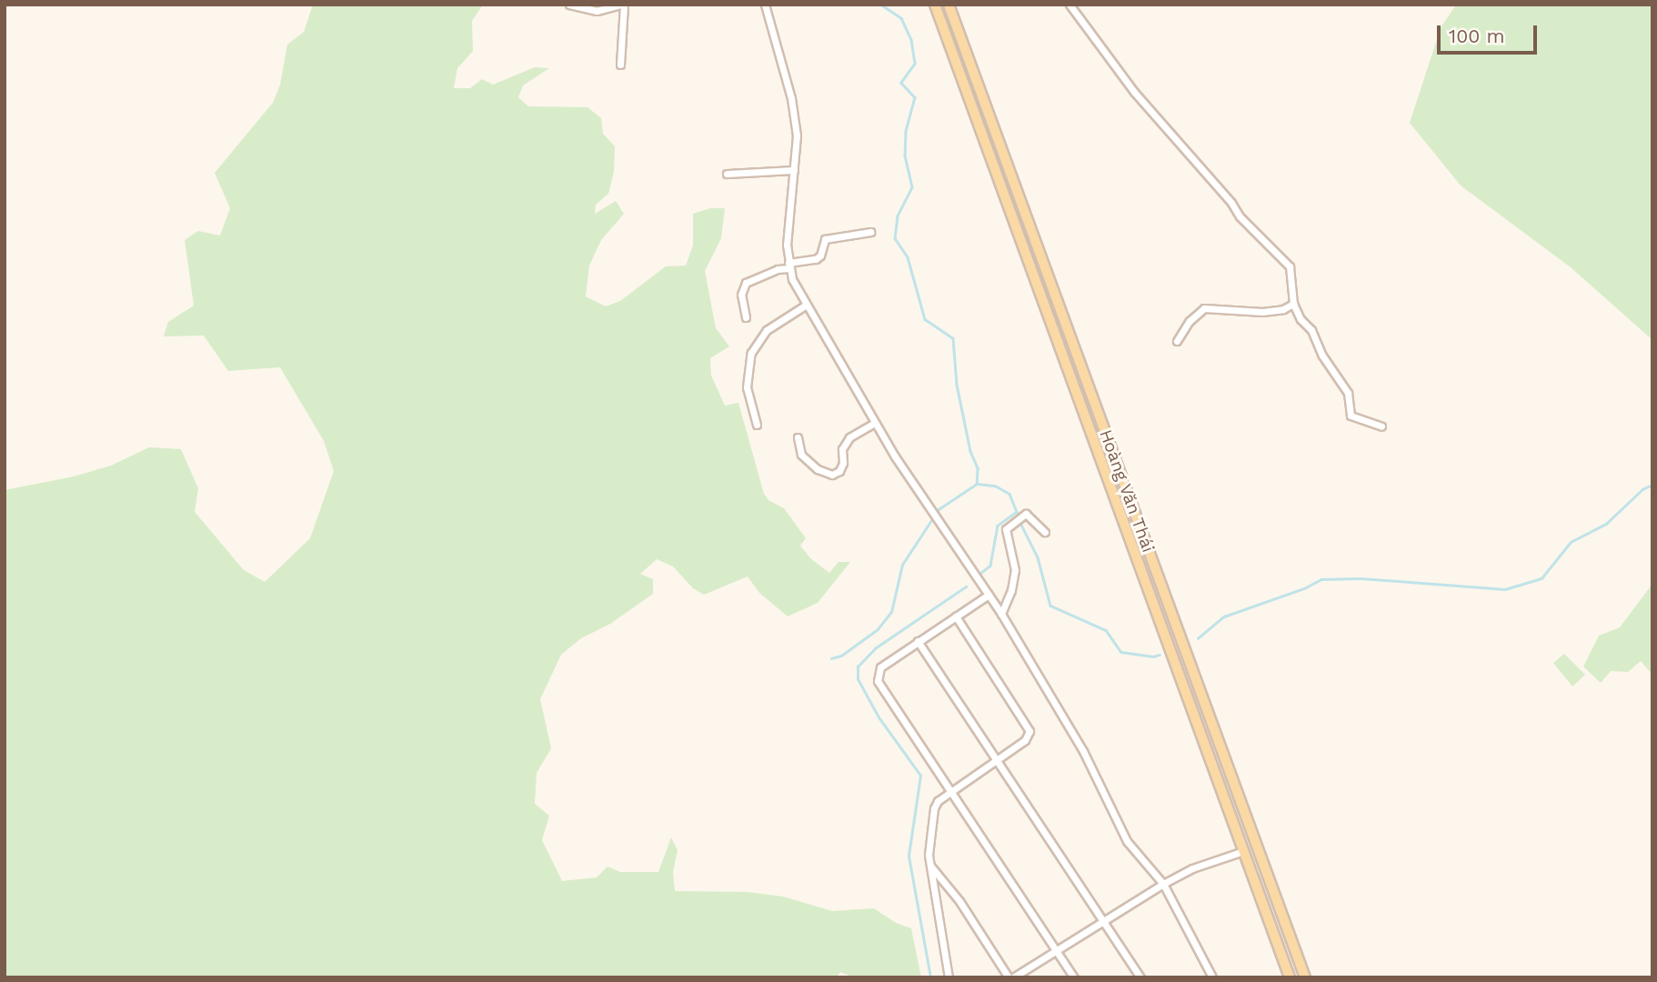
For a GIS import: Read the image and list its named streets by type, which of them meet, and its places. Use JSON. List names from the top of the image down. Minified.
{"streets":{"main road":["Hoàng Văn Thái"]},"scale_bar":"100 m"}
